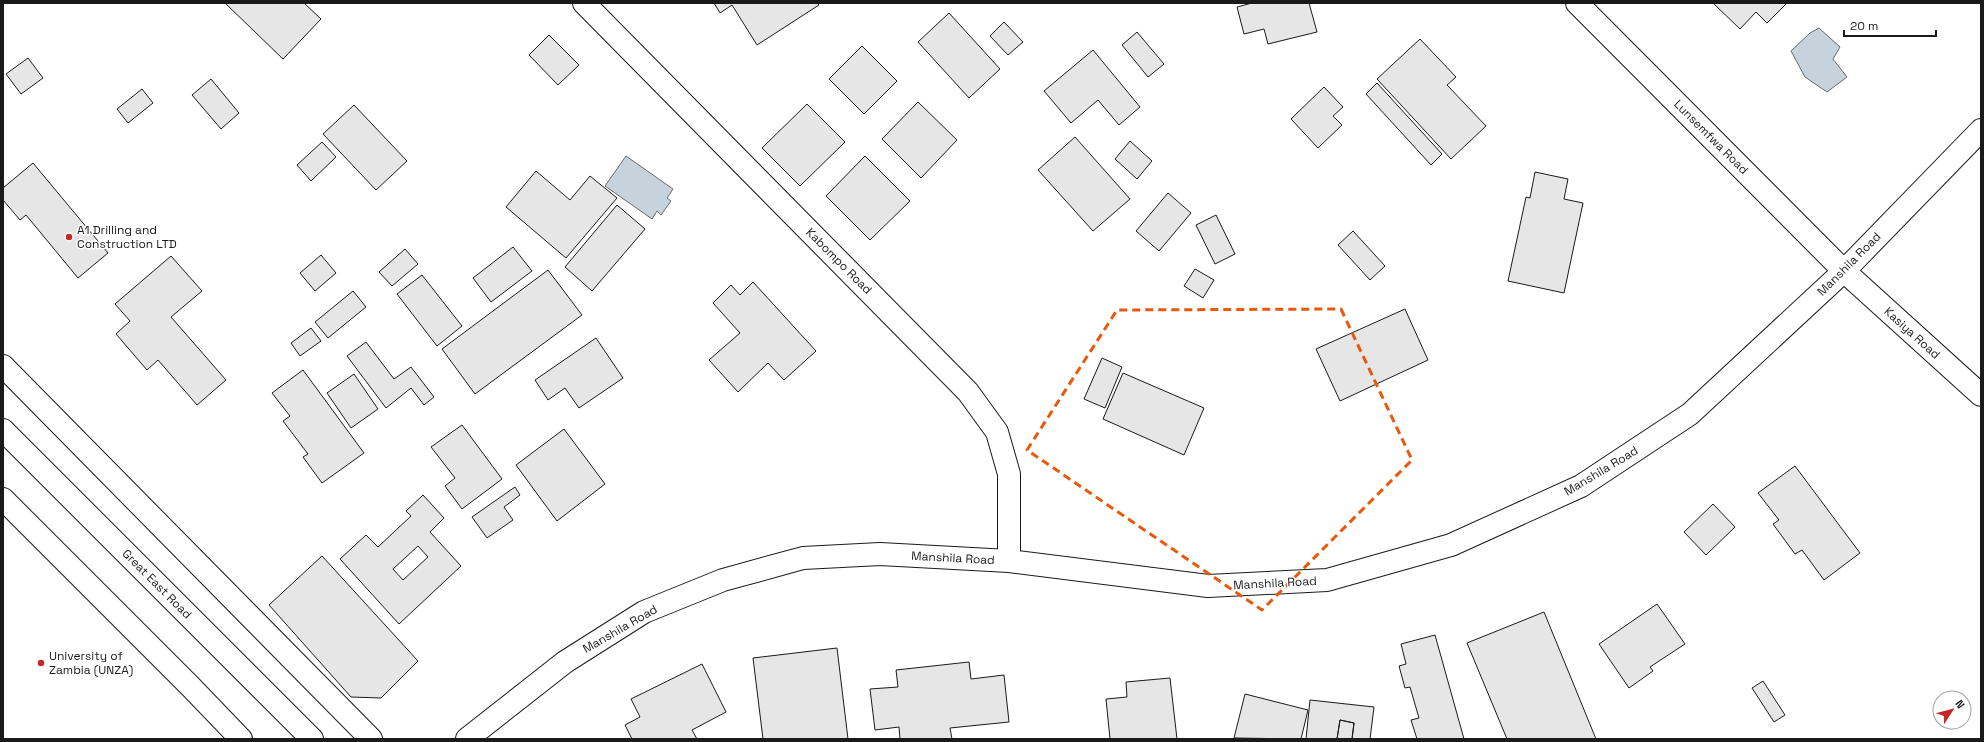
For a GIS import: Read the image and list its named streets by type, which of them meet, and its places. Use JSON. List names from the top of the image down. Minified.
{"streets":{"street":["Lunsemfwa Road","Kabompo Road","Manshila Road","Kasiya Road","Great East Road"]},"crossings":[["Lunsemfwa Road","Manshila Road"],["Lunsemfwa Road","Kasiya Road"],["Kabompo Road","Manshila Road"],["Manshila Road","Kasiya Road"]],"places":["A1 Drilling and Construction LTD","University of Zambia (UNZA)"],"scale_bar":"20 m","north":"top right"}
